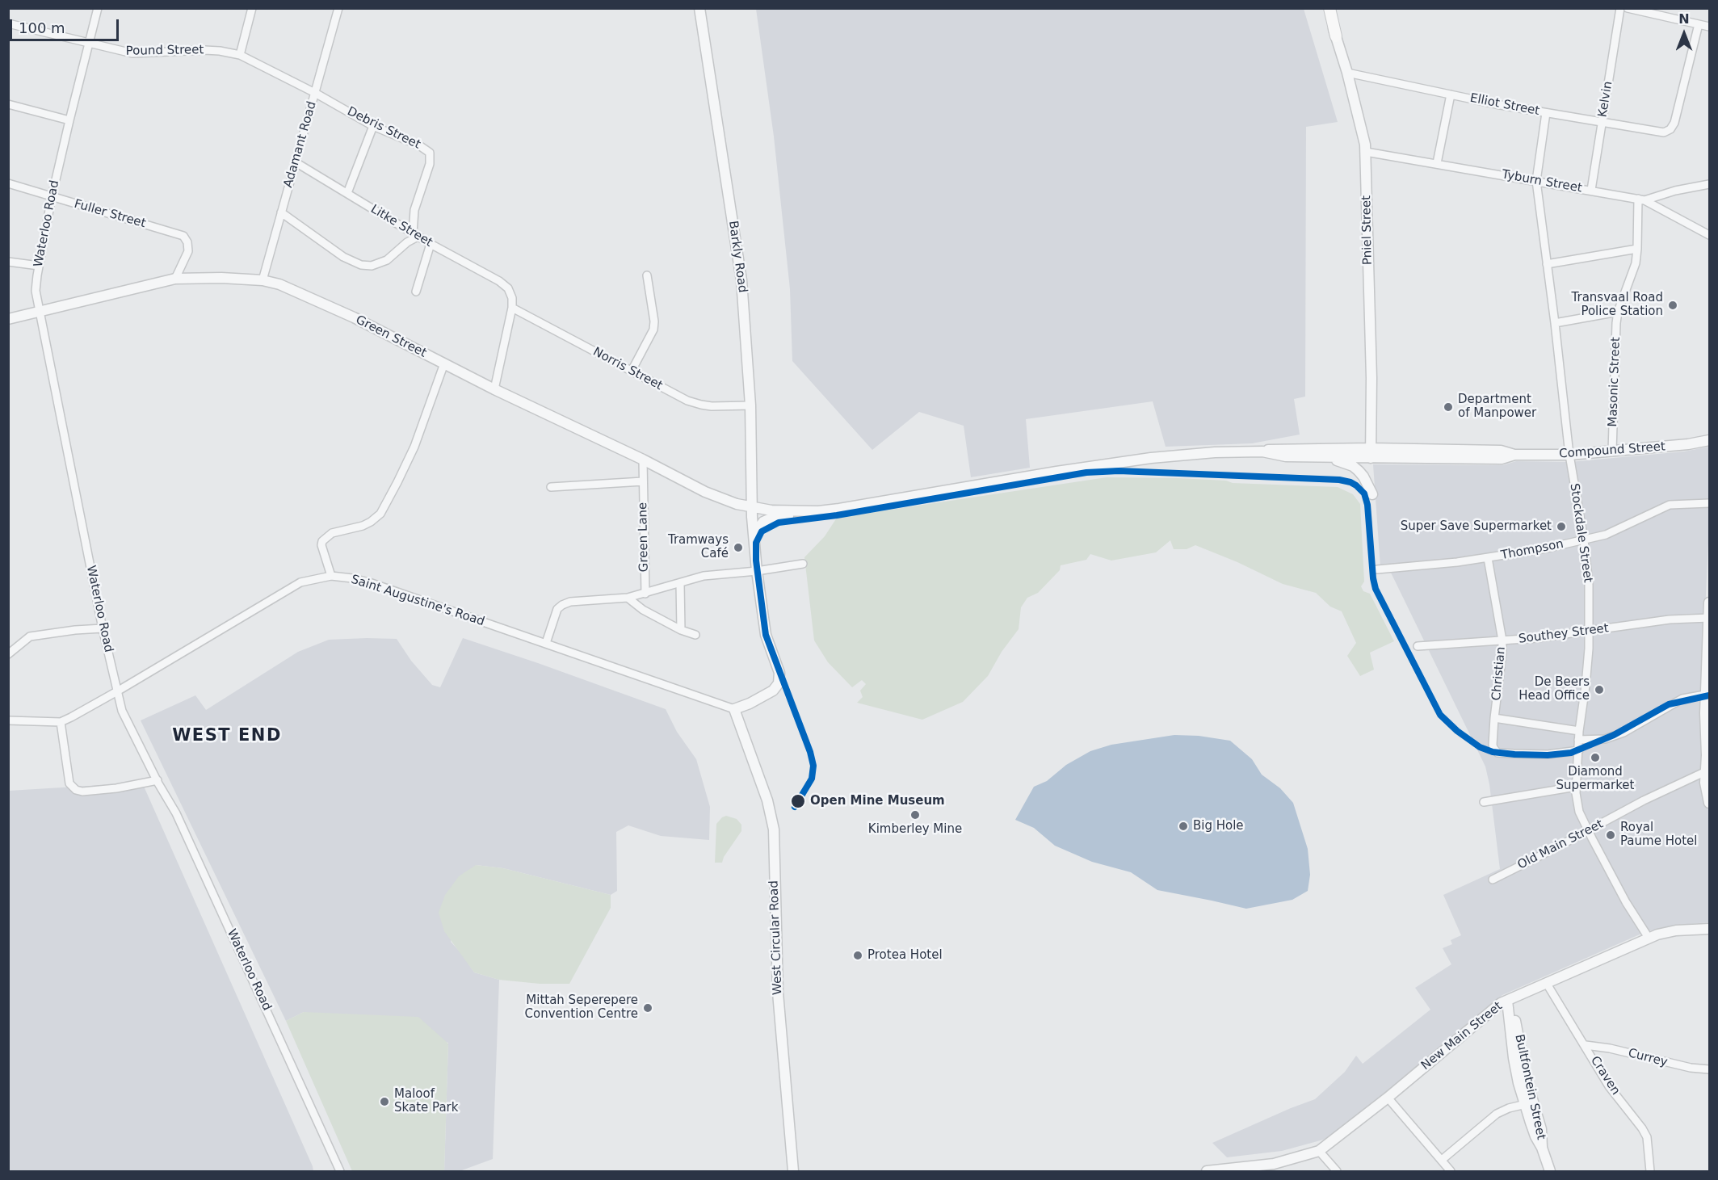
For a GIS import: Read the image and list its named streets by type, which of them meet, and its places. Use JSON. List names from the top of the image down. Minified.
{"streets":{"street":["Pound Street","Kelvin","Elliot Street","Debris Street","Adamant Road","Tyburn Street","Fuller Street","Waterloo Road","Litke Street","Pniel Street","Barkly Road","Green Street","Norris Street","Masonic Street","Compound Street","Stockdale Street","Green Lane","Thompson","Saint Augustine's Road","Southey Street","Christian","Old Main Street","West Circular Road","New Main Street","Currey","Craven","Bultfontein Street"]},"crossings":[["Pound Street","Debris Street"],["Pound Street","Adamant Road"],["Pound Street","Waterloo Road"],["Kelvin","Elliot Street"],["Kelvin","Tyburn Street"],["Elliot Street","Pniel Street"],["Elliot Street","Stockdale Street"],["Debris Street","Adamant Road"],["Debris Street","Litke Street"],["Adamant Road","Litke Street"],["Adamant Road","Green Street"],["Tyburn Street","Pniel Street"],["Tyburn Street","Masonic Street"],["Tyburn Street","Stockdale Street"],["Fuller Street","Waterloo Road"],["Fuller Street","Green Street"],["Waterloo Road","Green Street"],["Waterloo Road","Saint Augustine's Road"],["Litke Street","Norris Street"],["Pniel Street","Compound Street"],["Barkly Road","Green Street"],["Barkly Road","Norris Street"],["Barkly Road","Saint Augustine's Road"],["Barkly Road","West Circular Road"],["Green Street","Green Lane"],["Masonic Street","Compound Street"],["Compound Street","Stockdale Street"],["Stockdale Street","Thompson"],["Stockdale Street","Southey Street"],["Stockdale Street","Christian"],["Stockdale Street","Old Main Street"],["Stockdale Street","New Main Street"],["Thompson","Christian"],["Saint Augustine's Road","West Circular Road"],["Southey Street","Christian"],["New Main Street","Craven"],["New Main Street","Bultfontein Street"],["Currey","Craven"]],"districts":["WEST END"],"places":["Transvaal Road Police Station","Department of Manpower","Super Save Supermarket","Tramways Café","De Beers Head Office","Diamond Supermarket","Open Mine Museum","Kimberley Mine","Big Hole","Royal Paume Hotel","Protea Hotel","Mittah Seperepere Convention Centre","Maloof Skate Park"],"scale_bar":"100 m","north":"top"}
